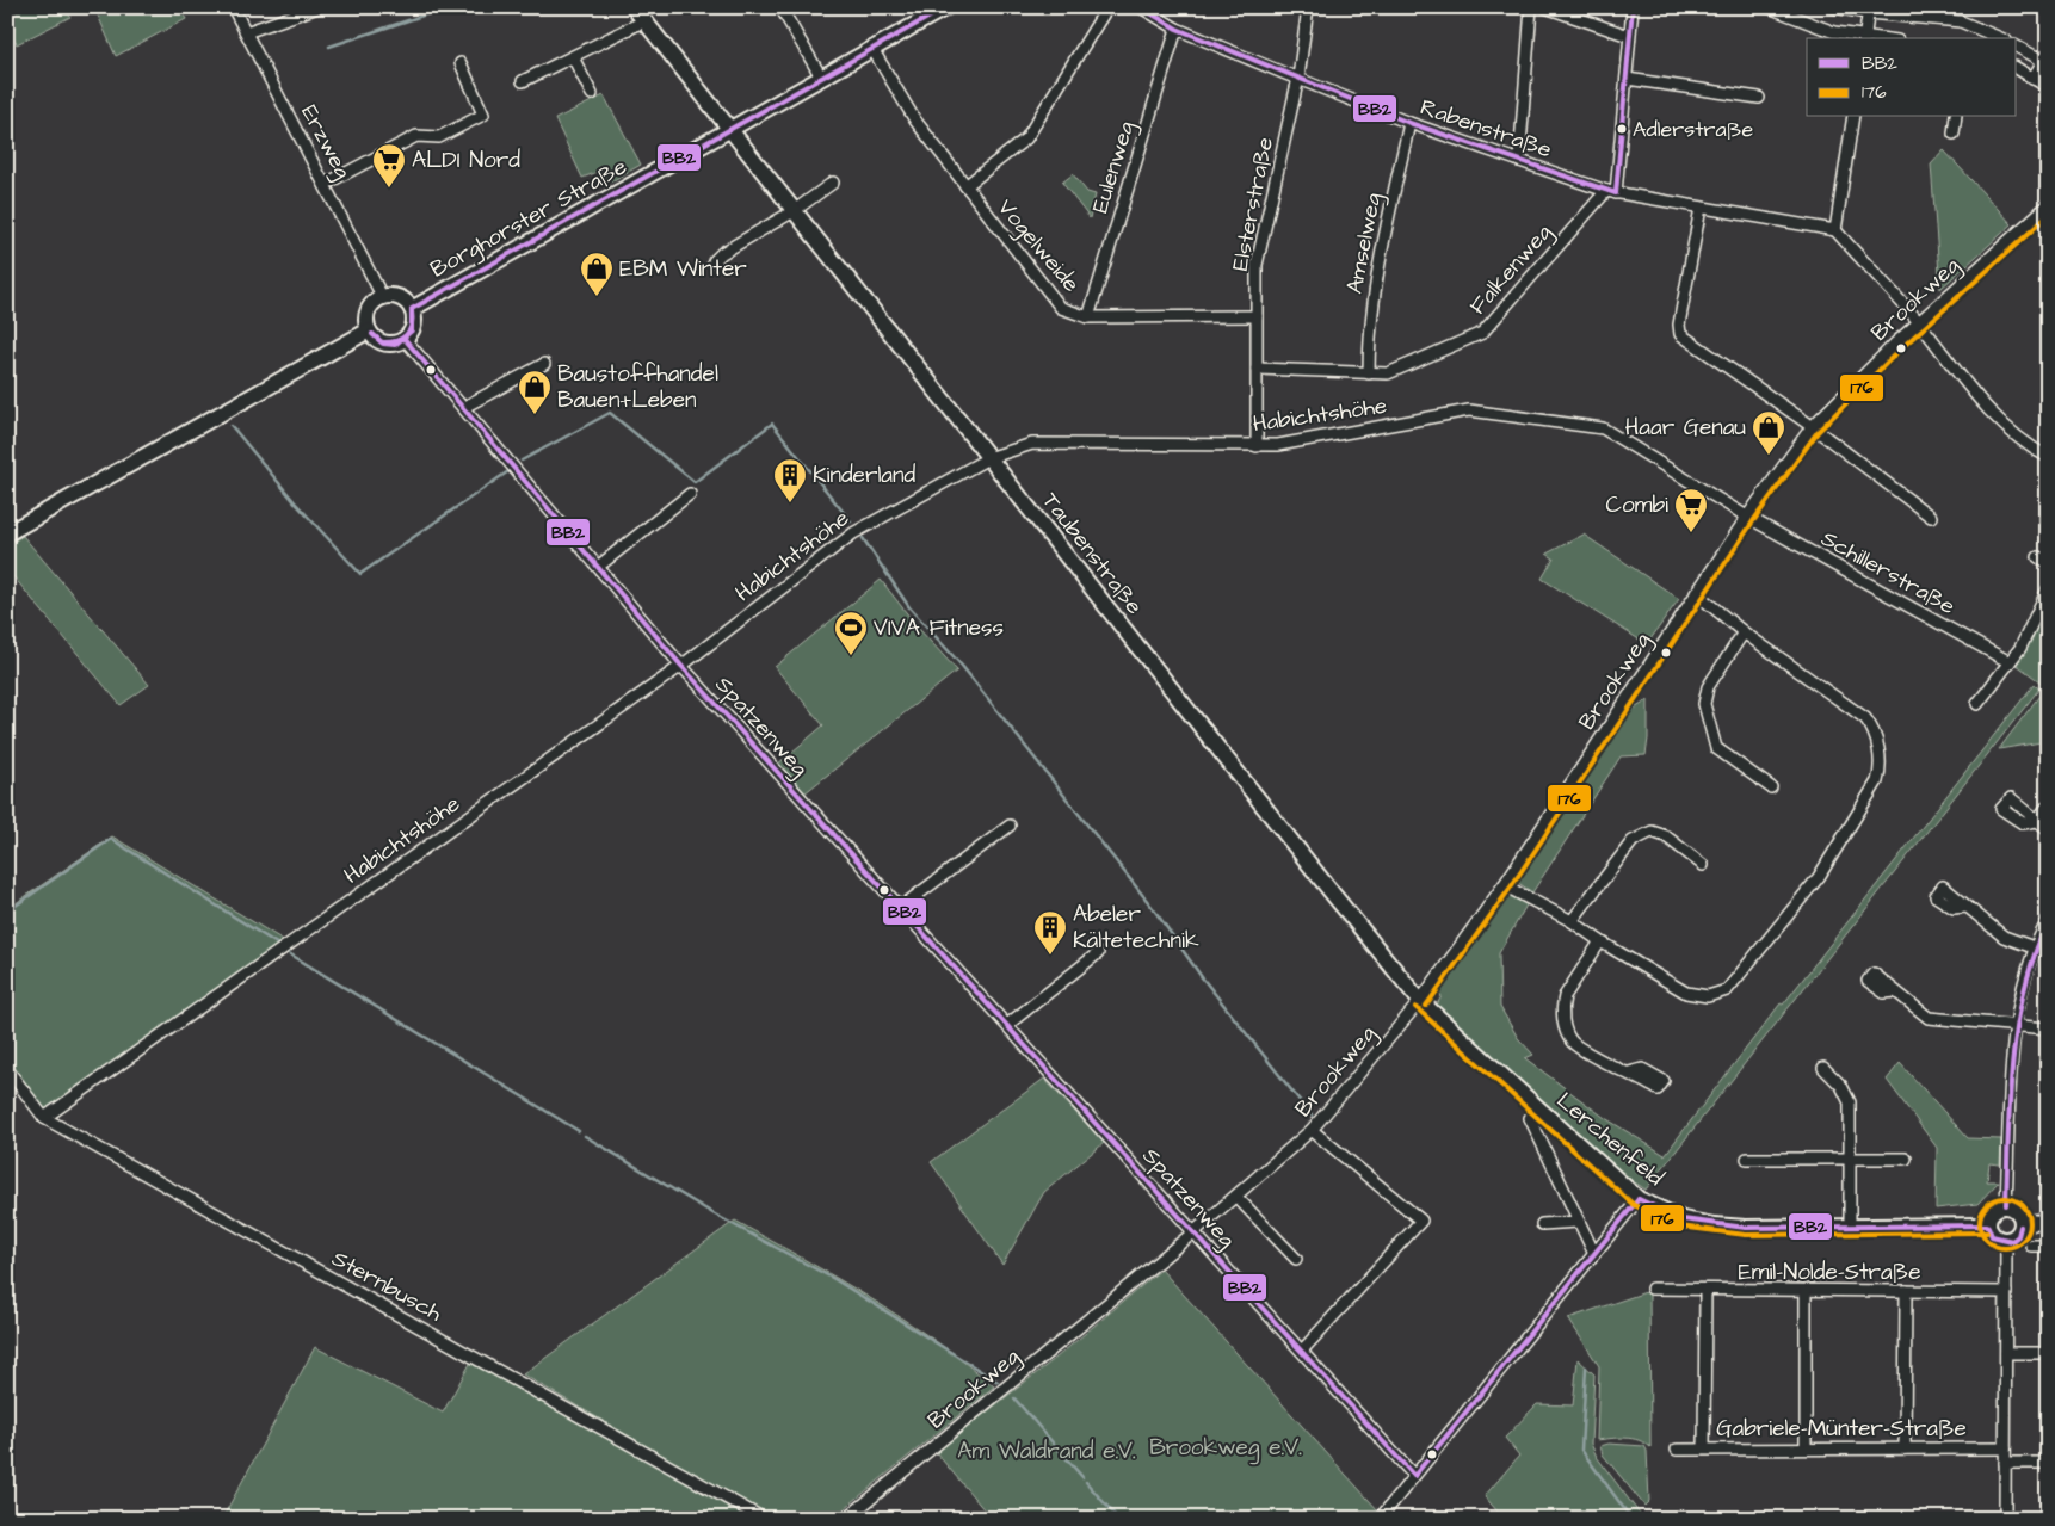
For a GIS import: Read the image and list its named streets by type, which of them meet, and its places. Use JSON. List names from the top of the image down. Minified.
{"streets":{"street":["Rabenstraße","Erzweg","Eulenweg","Elsterstraße","Borghorster Straße","Amselweg","Vogelweide","Falkenweg","Brookweg","Habichtshöhe","Taubenstraße","Schillerstraße","Spatzenweg","Lerchenfeld","Emil-Nolde-Straße","Sternbusch","Gabriele-Münter-Straße"]},"crossings":[["Rabenstraße","Eulenweg"],["Rabenstraße","Elsterstraße"],["Rabenstraße","Amselweg"],["Rabenstraße","Falkenweg"],["Erzweg","Borghorster Straße"],["Erzweg","Spatzenweg"],["Eulenweg","Vogelweide"],["Elsterstraße","Vogelweide"],["Elsterstraße","Falkenweg"],["Elsterstraße","Habichtshöhe"],["Borghorster Straße","Vogelweide"],["Borghorster Straße","Taubenstraße"],["Borghorster Straße","Spatzenweg"],["Amselweg","Falkenweg"],["Brookweg","Habichtshöhe"],["Brookweg","Taubenstraße"],["Brookweg","Schillerstraße"],["Brookweg","Spatzenweg"],["Brookweg","Lerchenfeld"],["Habichtshöhe","Taubenstraße"],["Habichtshöhe","Schillerstraße"],["Habichtshöhe","Spatzenweg"],["Habichtshöhe","Sternbusch"],["Taubenstraße","Lerchenfeld"]],"parks":["Brookweg e.V.","Am Waldrand e.V."],"places":{"other":["Adlerstraße"],"supermarket":["ALDI Nord","Combi"],"shop":["EBM Winter","Baustoffhandel Bauen+Leben","Haar Genau"],"building":["Kinderland","Abeler Kältetechnik"],"sports":["VIVA Fitness"]},"lines":["transit line BB2","transit line 176"],"legend":["BB2","176"]}
